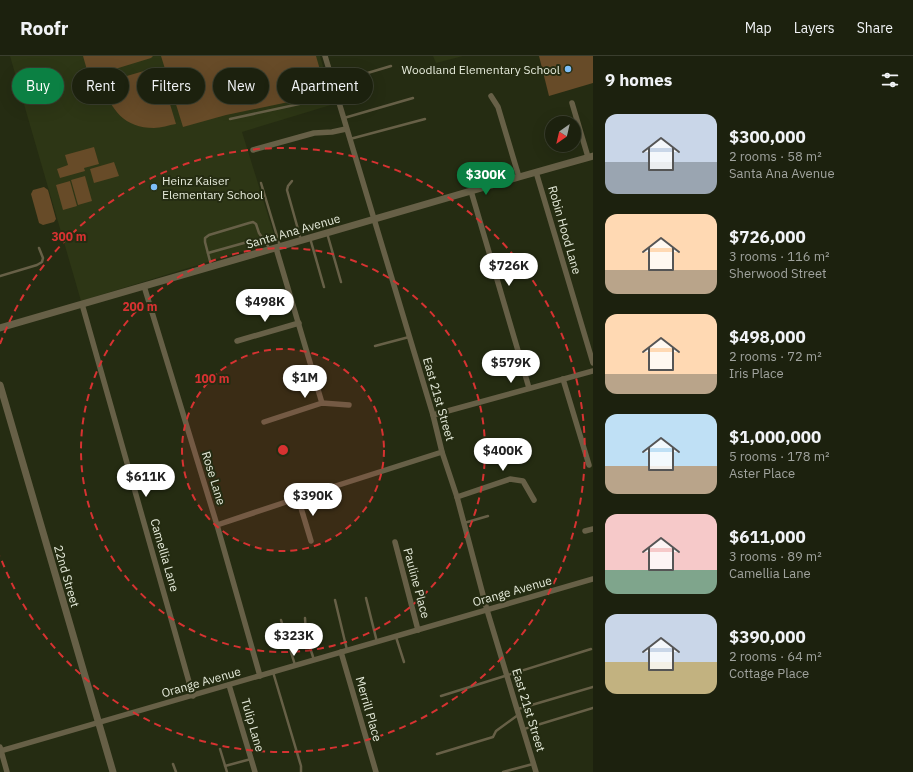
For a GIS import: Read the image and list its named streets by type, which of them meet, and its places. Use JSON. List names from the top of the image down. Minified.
{"streets":{"street":["Robin Hood Lane","Santa Ana Avenue","East 21st Street","Rose Lane","Camellia Lane","22nd Street","Pauline Place","Orange Avenue","Merrill Place","Tulip Lane"]},"crossings":[["Robin Hood Lane","Santa Ana Avenue"],["Santa Ana Avenue","East 21st Street"],["Santa Ana Avenue","Rose Lane"],["Santa Ana Avenue","Camellia Lane"],["East 21st Street","Orange Avenue"],["Rose Lane","Orange Avenue"],["Camellia Lane","Orange Avenue"],["22nd Street","Orange Avenue"],["Pauline Place","Orange Avenue"],["Orange Avenue","Merrill Place"],["Orange Avenue","Tulip Lane"]],"places":["Woodland Elementary School","Heinz Kaiser Elementary School"],"north":"bottom left","page":{"header":"Roofr","nav":["Map","Layers","Share"],"heading":"9 homes","chip":["Buy","Rent","Filters","New","Apartment"],"list":[{"name":"$300,000","note":"2 rooms · 58 m² · Santa Ana Avenue"},{"name":"$726,000","note":"3 rooms · 116 m² · Sherwood Street"},{"name":"$498,000","note":"2 rooms · 72 m² · Iris Place"},{"name":"$1,000,000","note":"5 rooms · 178 m² · Aster Place"},{"name":"$611,000","note":"3 rooms · 89 m² · Camellia Lane"},{"name":"$390,000","note":"2 rooms · 64 m² · Cottage Place"}],"price":["$300K","$726K","$498K","$579K","$1M","$400K","$611K","$390K","$323K"]},"rings":["300 m","200 m","100 m"]}
